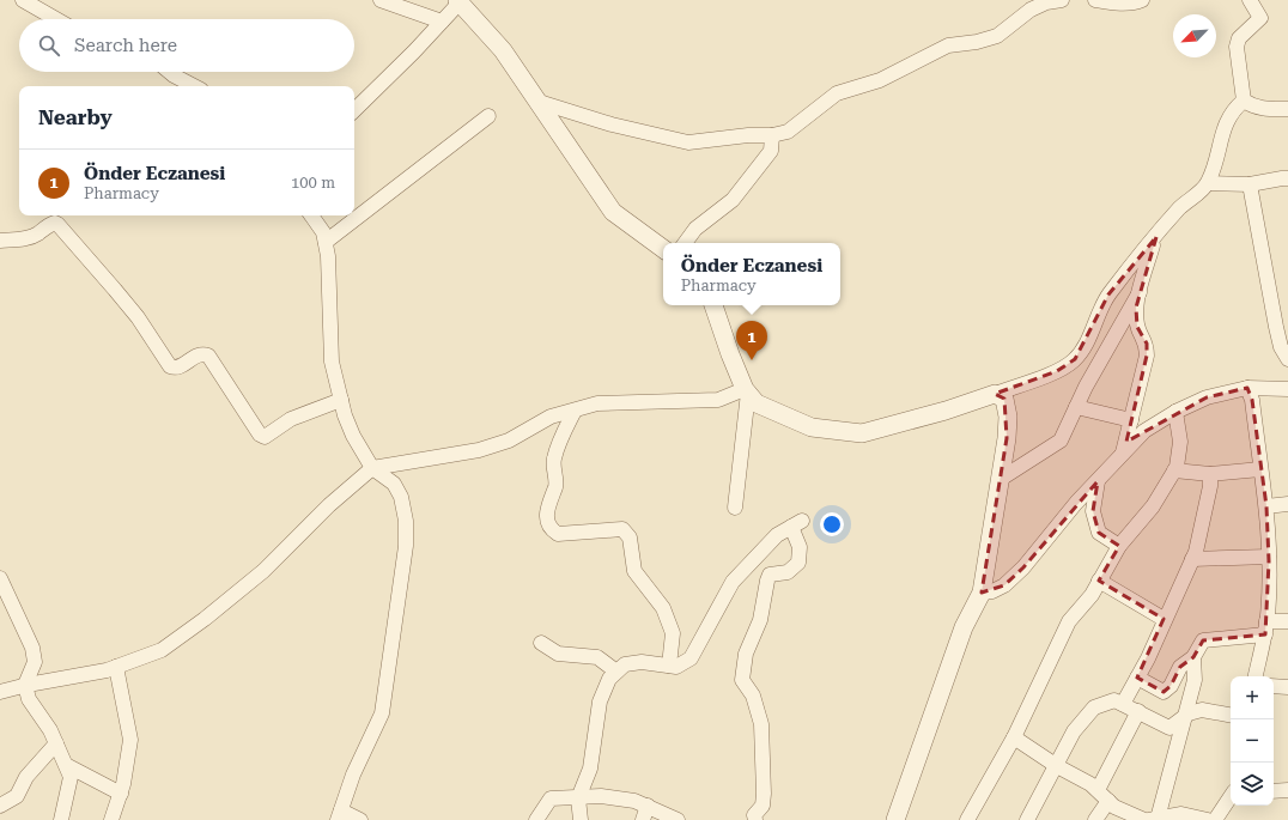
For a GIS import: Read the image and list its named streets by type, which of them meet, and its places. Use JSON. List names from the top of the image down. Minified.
{"north":"bottom left","page":{"search":"Search here","heading":"Nearby","list":[{"mark":"1","name":"Önder Eczanesi","note":"Pharmacy","value":"100 m"}],"popup":["Önder Eczanesi","Pharmacy"],"pins":"1","map_buttons":["+","−"]}}
